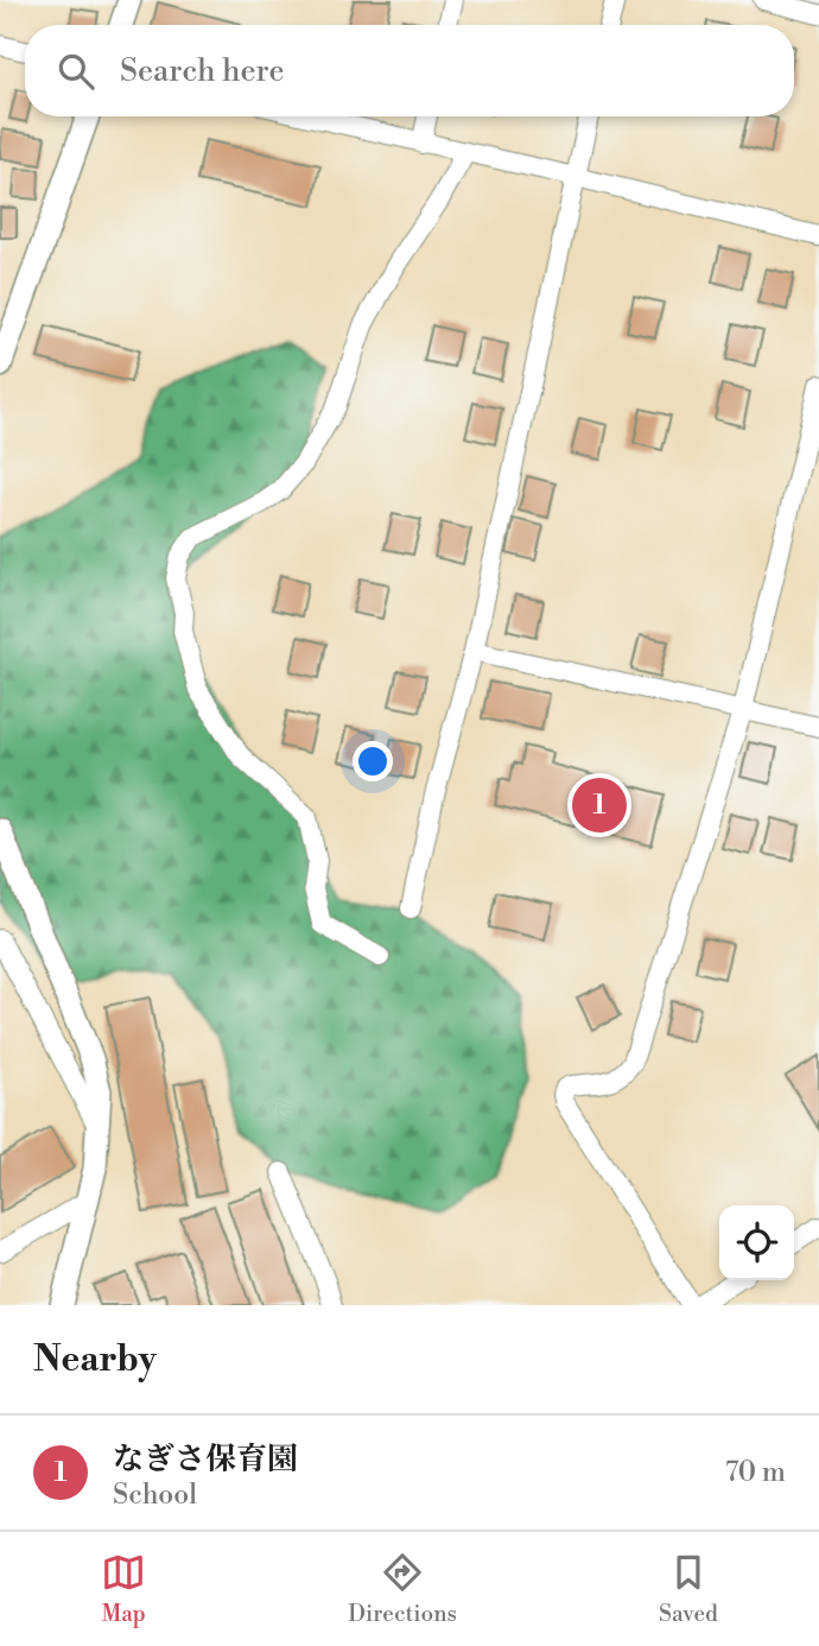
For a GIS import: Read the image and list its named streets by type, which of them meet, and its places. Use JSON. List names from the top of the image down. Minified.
{"page":{"search":"Search here","pins":"1","heading":"Nearby","list":[{"mark":"1","name":"なぎさ保育園","note":"School","value":"70 m"}],"nav":["Map","Directions","Saved"]}}
